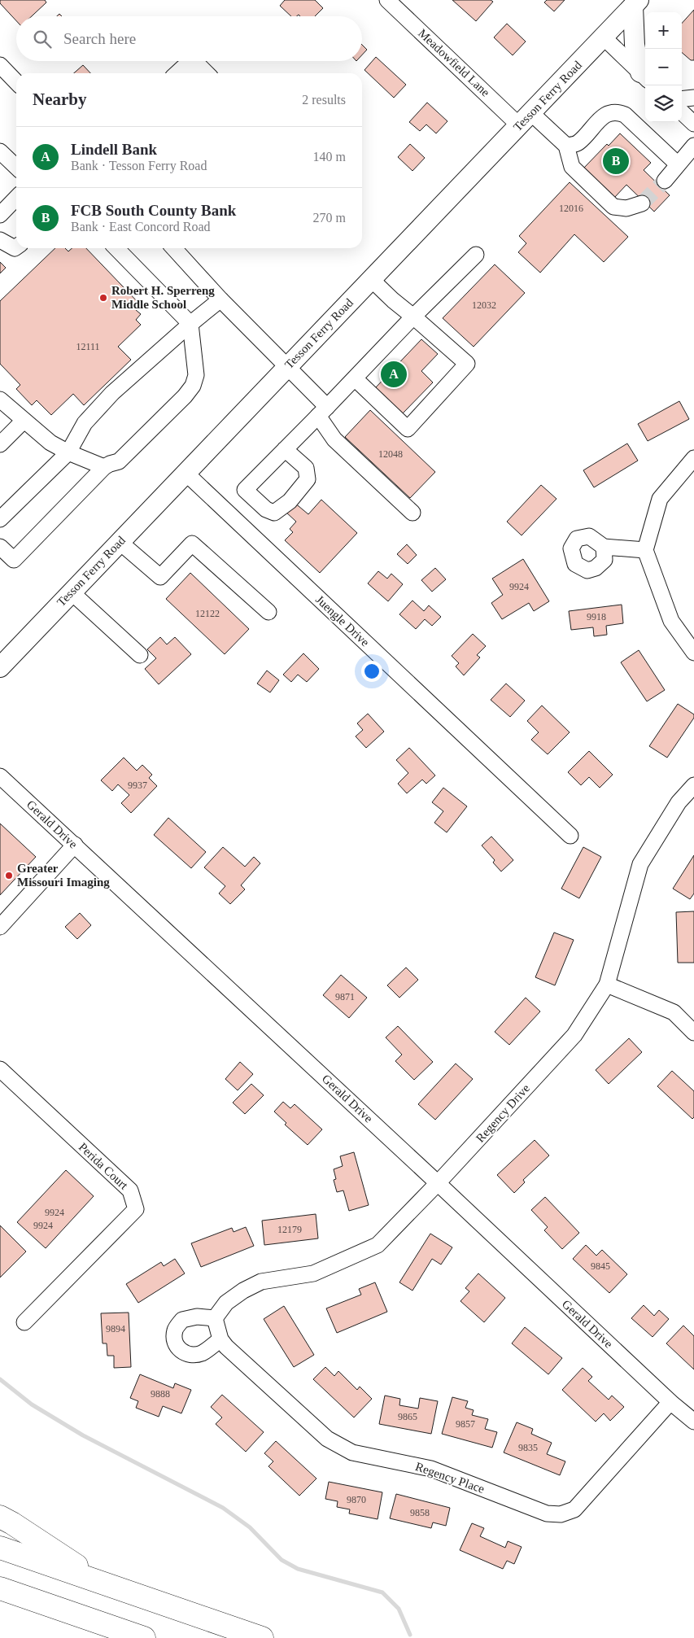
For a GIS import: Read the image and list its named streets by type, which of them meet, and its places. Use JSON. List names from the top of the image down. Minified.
{"streets":{"main road":["Tesson Ferry Road"],"street":["Meadowfield Lane","Juengle Drive","Gerald Drive","Regency Drive","Perida Court","Regency Place"]},"crossings":[["Meadowfield Lane","Tesson Ferry Road"],["Tesson Ferry Road","Juengle Drive"],["Gerald Drive","Regency Drive"],["Gerald Drive","Regency Place"],["Regency Drive","Regency Place"]],"places":["Robert H. Sperreng Middle School","Greater Missouri Imaging"],"house_numbers":["12016","12032","12111","12048","9924","12122","9918","9937","9871","9924","9924","12179","9845","9894","9888","9865","9857","9835","9870","9858"],"page":{"map_buttons":["+","−"],"search":"Search here","heading":["Nearby","2 results"],"list":[{"mark":"A","name":"Lindell Bank","note":"Bank · Tesson Ferry Road","value":"140 m"},{"mark":"B","name":"FCB South County Bank","note":"Bank · East Concord Road","value":"270 m"}],"pins":["B","A"]}}
